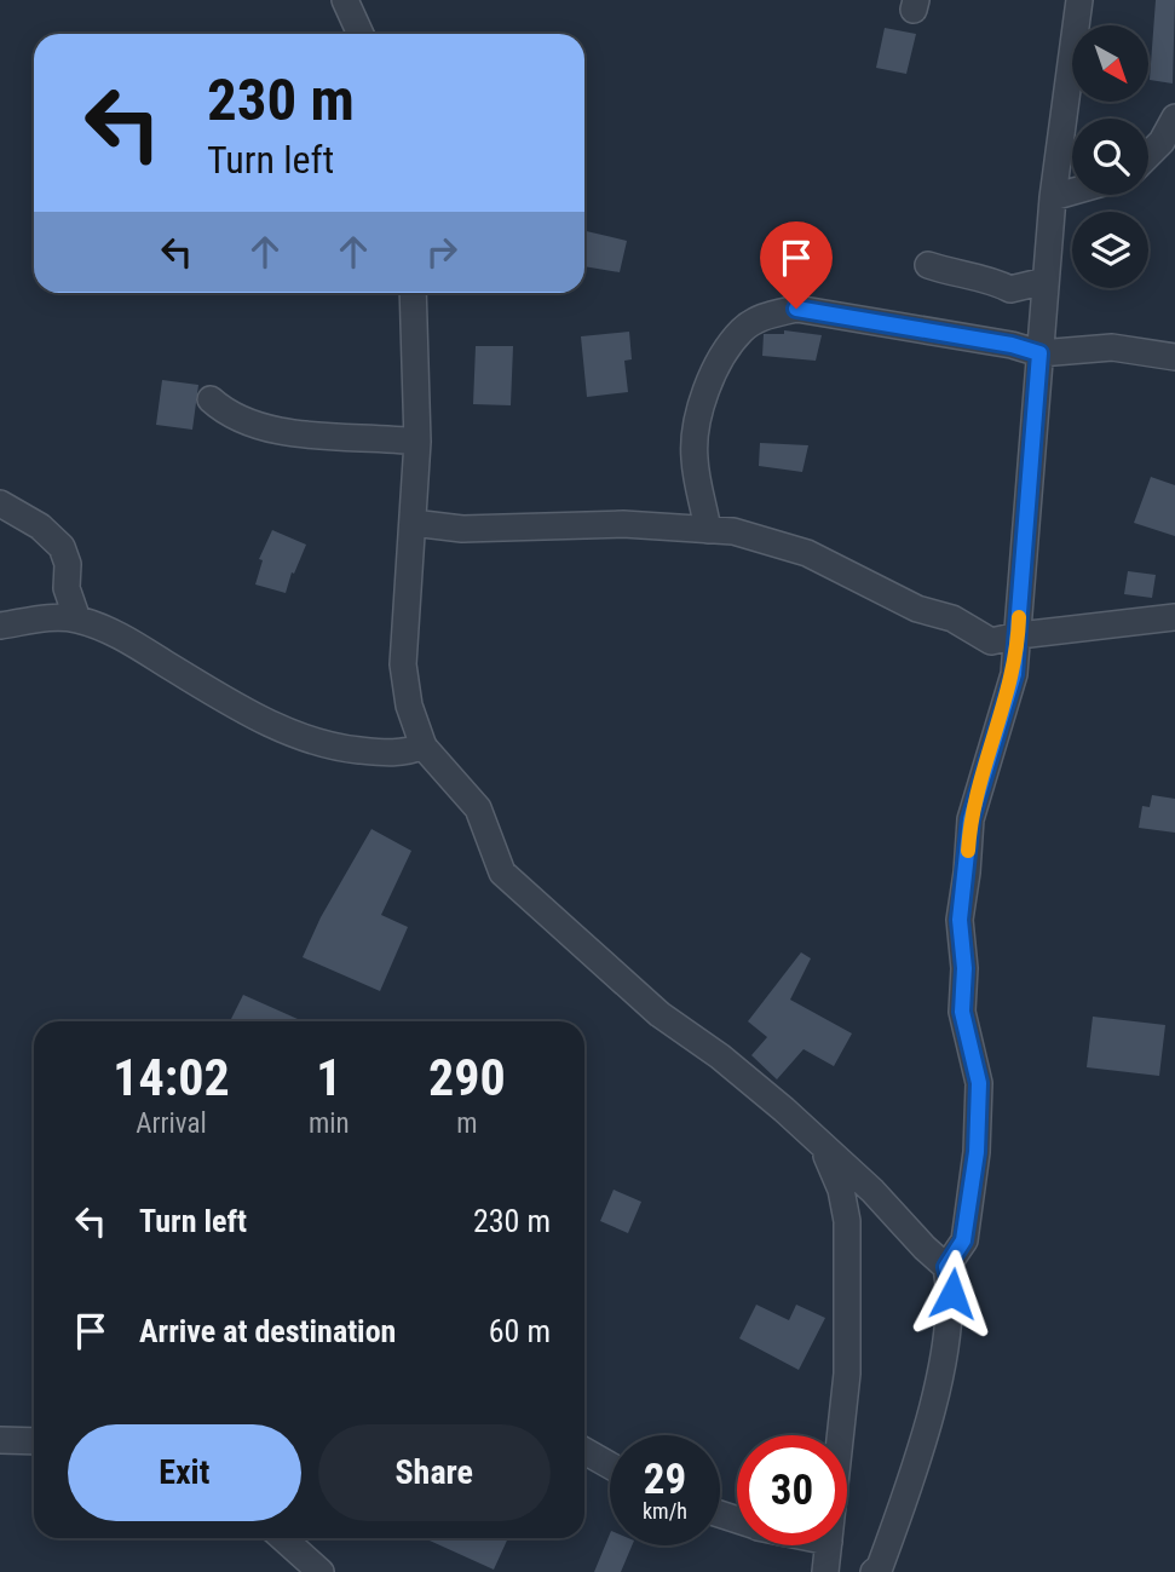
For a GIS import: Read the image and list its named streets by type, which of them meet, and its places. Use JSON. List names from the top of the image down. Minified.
{"north":"bottom right","page":{"turn":["230 m","Turn left"],"eta":["14:02","Arrival","1","min","290","m"],"list":[{"name":"Turn left","value":"230 m"},{"name":"Arrive at destination","value":"60 m"}],"buttons":["Exit","Share"],"speed":"29 km/h","limit":"30"}}
